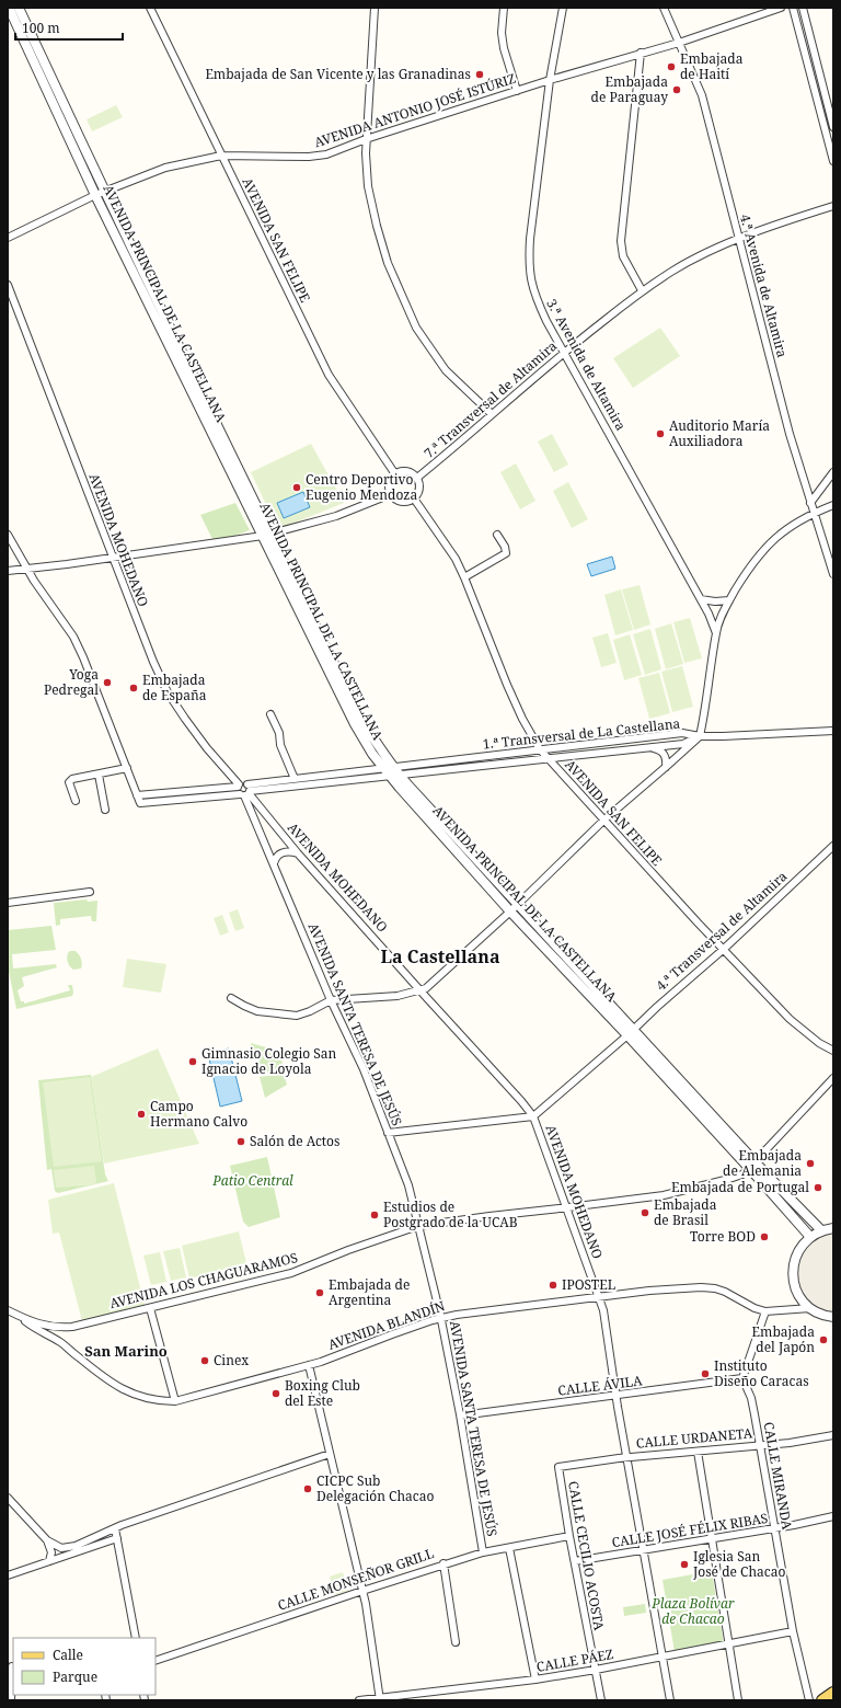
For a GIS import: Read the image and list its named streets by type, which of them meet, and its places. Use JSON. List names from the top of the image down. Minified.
{"streets":{"street":["AVENIDA ANTONIO JOSÉ ISTÚRIZ","AVENIDA SAN FELIPE","4.ª Avenida de Altamira","AVENIDA PRINCIPAL DE LA CASTELLANA","3.ª Avenida de Altamira","7.ª Transversal de Altamira","AVENIDA MOHEDANO","1.ª Transversal de La Castellana","4.ª Transversal de Altamira","AVENIDA SANTA TERESA DE JESÚS","AVENIDA LOS CHAGUARAMOS","AVENIDA BLANDÍN","CALLE ÁVILA","CALLE URDANETA","CALLE MIRANDA","CALLE JOSÉ FÉLIX RIBAS","CALLE CECILIO ACOSTA","CALLE MONSEÑOR GRILL","CALLE PÁEZ"]},"crossings":[["AVENIDA ANTONIO JOSÉ ISTÚRIZ","AVENIDA SAN FELIPE"],["AVENIDA ANTONIO JOSÉ ISTÚRIZ","4.ª Avenida de Altamira"],["AVENIDA ANTONIO JOSÉ ISTÚRIZ","AVENIDA PRINCIPAL DE LA CASTELLANA"],["AVENIDA ANTONIO JOSÉ ISTÚRIZ","3.ª Avenida de Altamira"],["AVENIDA SAN FELIPE","7.ª Transversal de Altamira"],["AVENIDA SAN FELIPE","1.ª Transversal de La Castellana"],["AVENIDA SAN FELIPE","4.ª Transversal de Altamira"],["4.ª Avenida de Altamira","7.ª Transversal de Altamira"],["AVENIDA PRINCIPAL DE LA CASTELLANA","1.ª Transversal de La Castellana"],["AVENIDA PRINCIPAL DE LA CASTELLANA","4.ª Transversal de Altamira"],["AVENIDA PRINCIPAL DE LA CASTELLANA","AVENIDA LOS CHAGUARAMOS"],["3.ª Avenida de Altamira","7.ª Transversal de Altamira"],["AVENIDA MOHEDANO","1.ª Transversal de La Castellana"],["AVENIDA MOHEDANO","4.ª Transversal de Altamira"],["AVENIDA MOHEDANO","AVENIDA SANTA TERESA DE JESÚS"],["AVENIDA MOHEDANO","AVENIDA LOS CHAGUARAMOS"],["AVENIDA MOHEDANO","AVENIDA BLANDÍN"],["AVENIDA MOHEDANO","CALLE ÁVILA"],["AVENIDA MOHEDANO","CALLE URDANETA"],["AVENIDA MOHEDANO","CALLE JOSÉ FÉLIX RIBAS"],["AVENIDA MOHEDANO","CALLE PÁEZ"],["1.ª Transversal de La Castellana","AVENIDA SANTA TERESA DE JESÚS"],["AVENIDA SANTA TERESA DE JESÚS","AVENIDA LOS CHAGUARAMOS"],["AVENIDA SANTA TERESA DE JESÚS","AVENIDA BLANDÍN"],["AVENIDA SANTA TERESA DE JESÚS","CALLE ÁVILA"],["AVENIDA SANTA TERESA DE JESÚS","CALLE MONSEÑOR GRILL"],["AVENIDA LOS CHAGUARAMOS","AVENIDA BLANDÍN"],["CALLE ÁVILA","CALLE MIRANDA"],["CALLE URDANETA","CALLE MIRANDA"],["CALLE URDANETA","CALLE CECILIO ACOSTA"],["CALLE MIRANDA","CALLE JOSÉ FÉLIX RIBAS"],["CALLE MIRANDA","CALLE PÁEZ"],["CALLE JOSÉ FÉLIX RIBAS","CALLE CECILIO ACOSTA"],["CALLE CECILIO ACOSTA","CALLE MONSEÑOR GRILL"],["CALLE CECILIO ACOSTA","CALLE PÁEZ"]],"districts":["La Castellana","San Marino"],"parks":["Patio Central","Plaza Bolívar de Chacao"],"places":["Embajada de Haití","Embajada de San Vicente y las Granadinas","Embajada de Paraguay","Auditorio María Auxiliadora","Centro Deportivo Eugenio Mendoza","Yoga Pedregal","Embajada de España","Gimnasio Colegio San Ignacio de Loyola","Campo Hermano Calvo","Salón de Actos","Embajada de Alemania","Embajada de Portugal","Embajada de Brasil","Estudios de Postgrado de la UCAB","Torre BOD","IPOSTEL","Embajada de Argentina","Embajada del Japón","Cinex","Instituto Diseño Caracas","Boxing Club del Este","CICPC Sub Delegación Chacao","Iglesia San José de Chacao"],"legend":["Calle","Parque"],"scale_bar":"100 m"}
